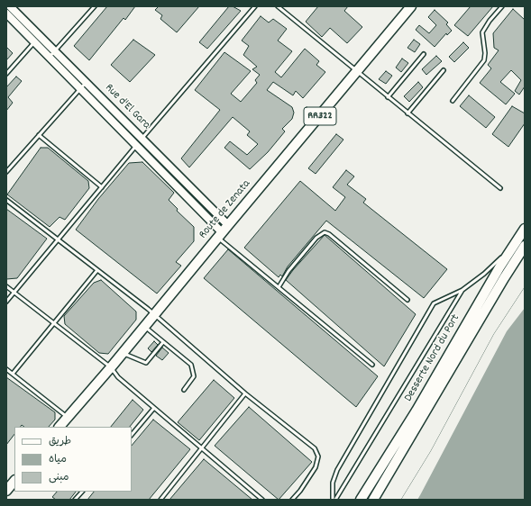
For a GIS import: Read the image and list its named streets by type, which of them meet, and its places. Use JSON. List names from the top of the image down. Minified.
{"streets":{"main road":["RR322","Route de Zenata","Desserte Nord du Port"],"street":["Rue d'El Gara"]},"crossings":[["Rue d'El Gara","Route de Zenata"]],"legend":["طريق","مياه","مبنى"]}
